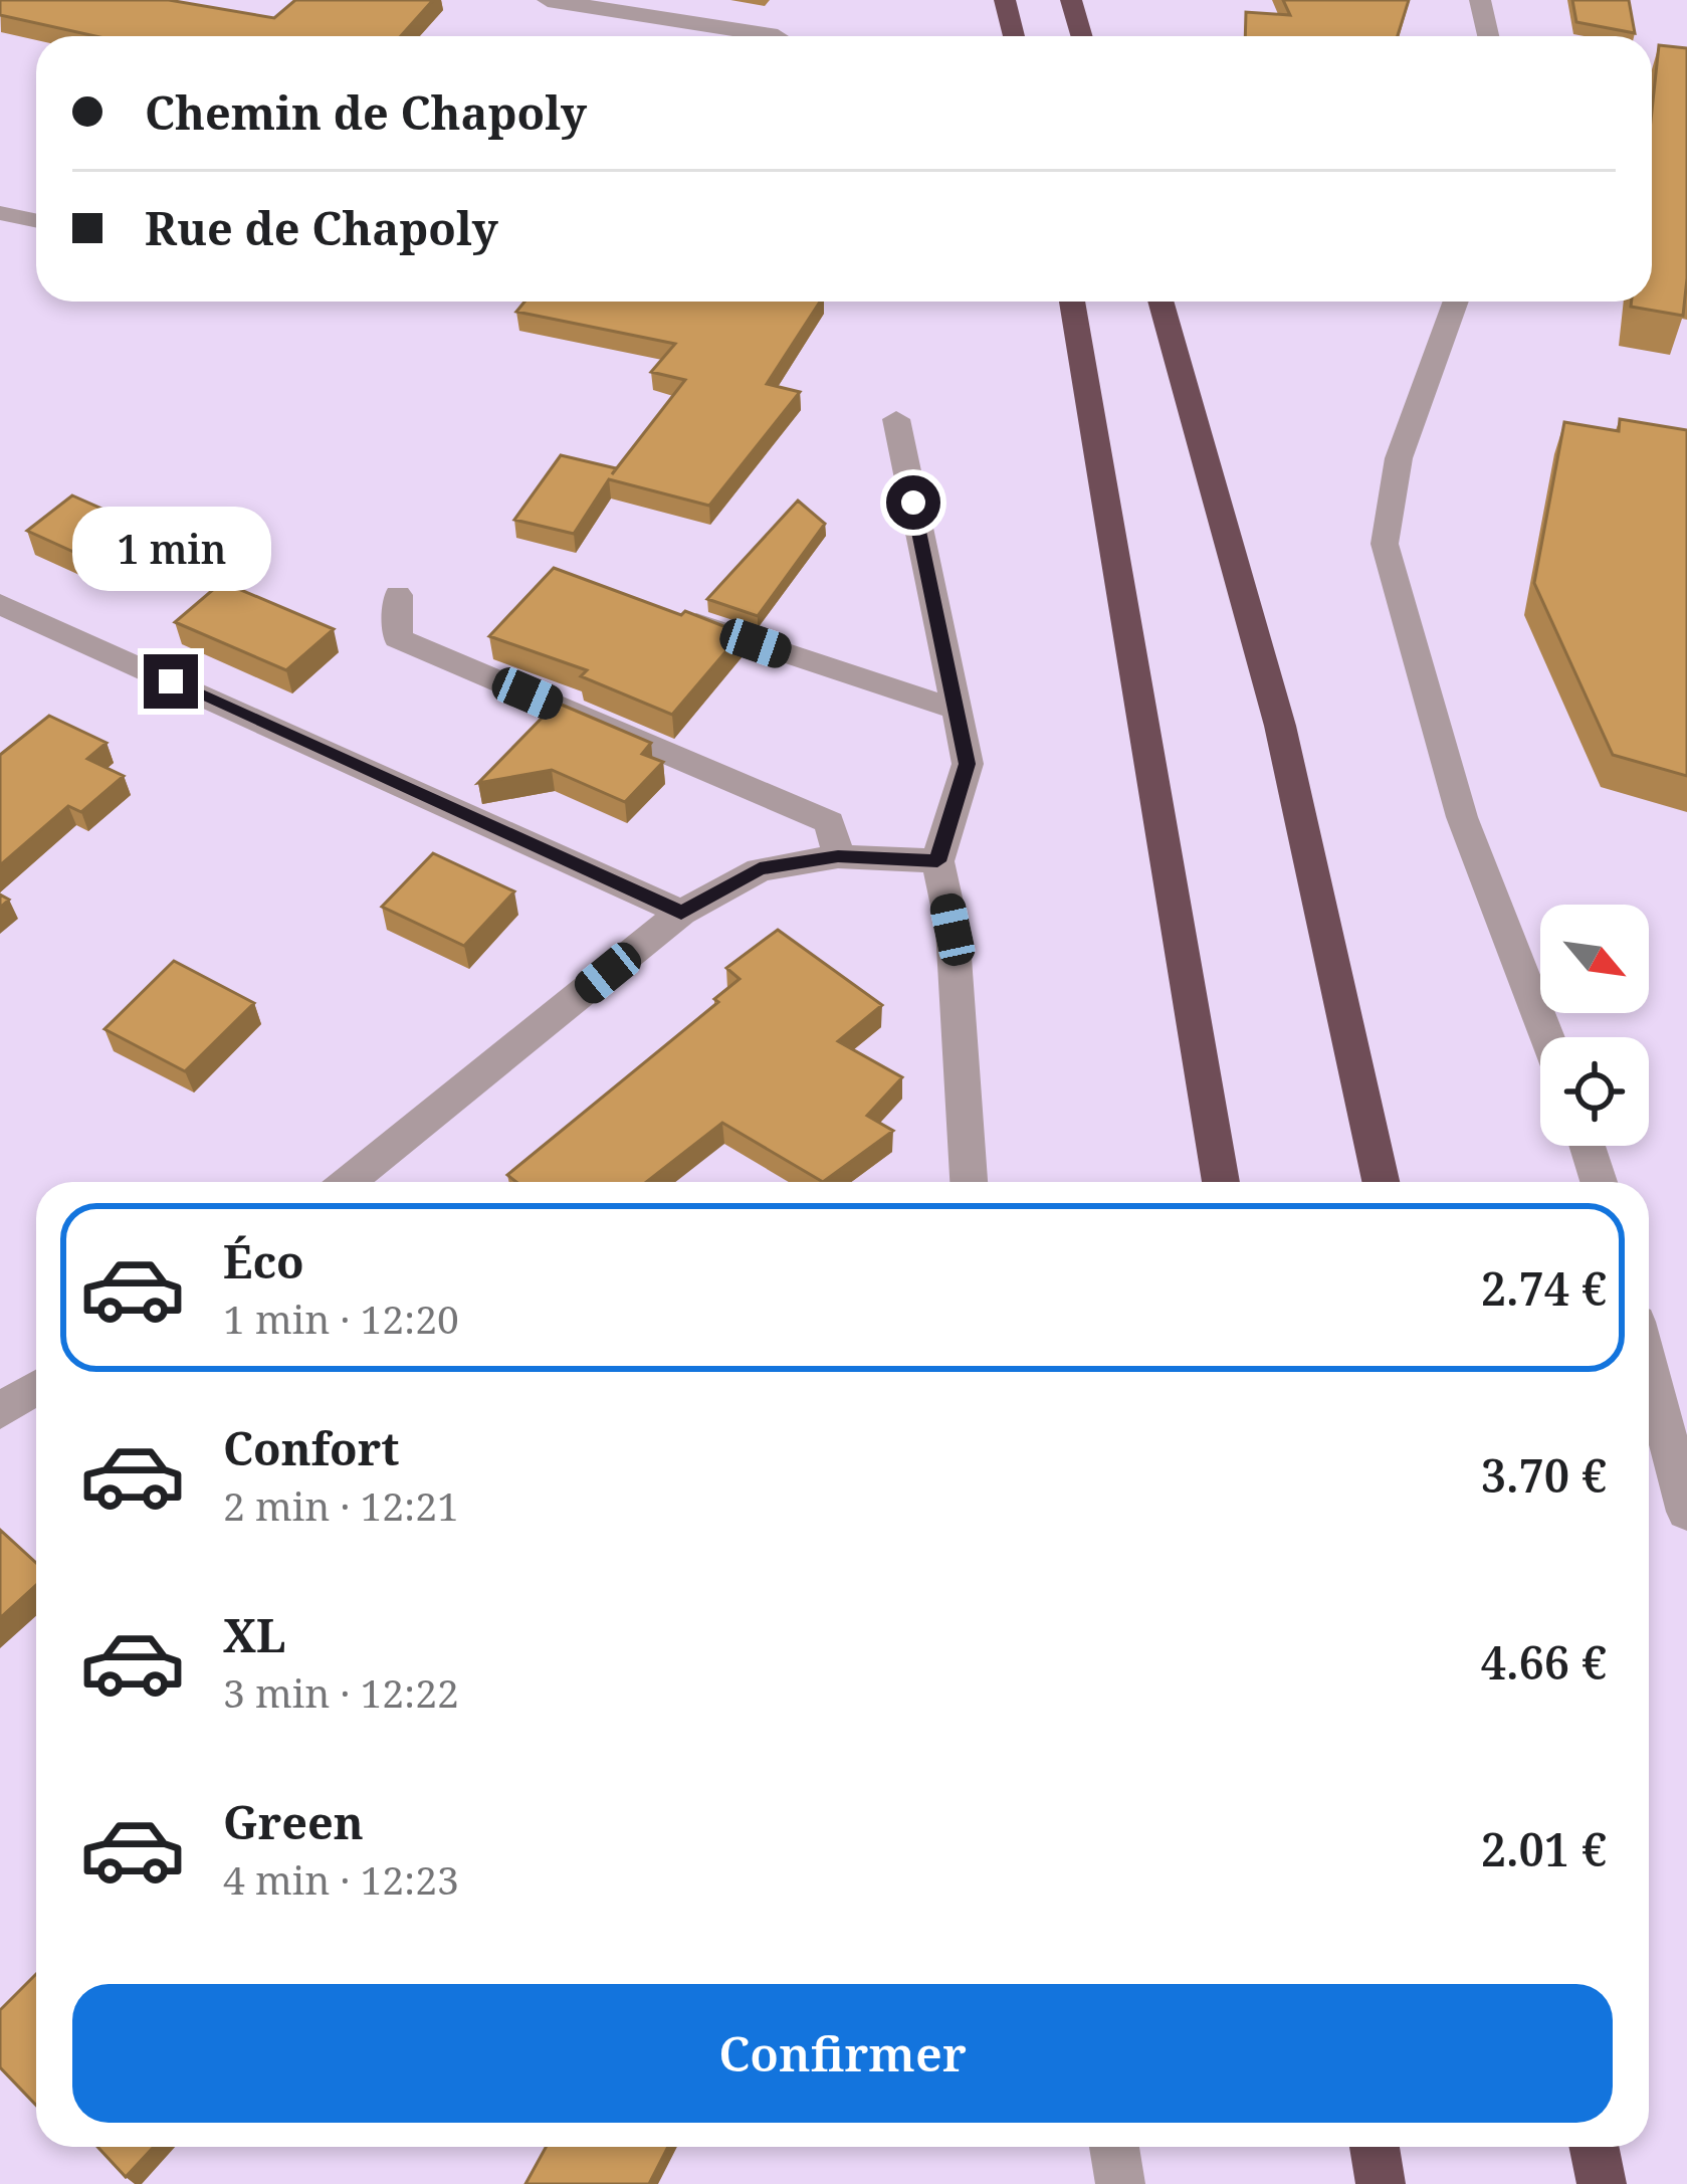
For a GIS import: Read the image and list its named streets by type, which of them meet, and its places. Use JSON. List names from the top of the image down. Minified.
{"north":"bottom right","page":{"banner":["Chemin de Chapoly","Rue de Chapoly"],"bubble":"1 min","list":[{"name":"Éco","note":"1 min · 12:20","value":"2.74 €"},{"name":"Confort","note":"2 min · 12:21","value":"3.70 €"},{"name":"XL","note":"3 min · 12:22","value":"4.66 €"},{"name":"Green","note":"4 min · 12:23","value":"2.01 €"}],"buttons":"Confirmer"}}
